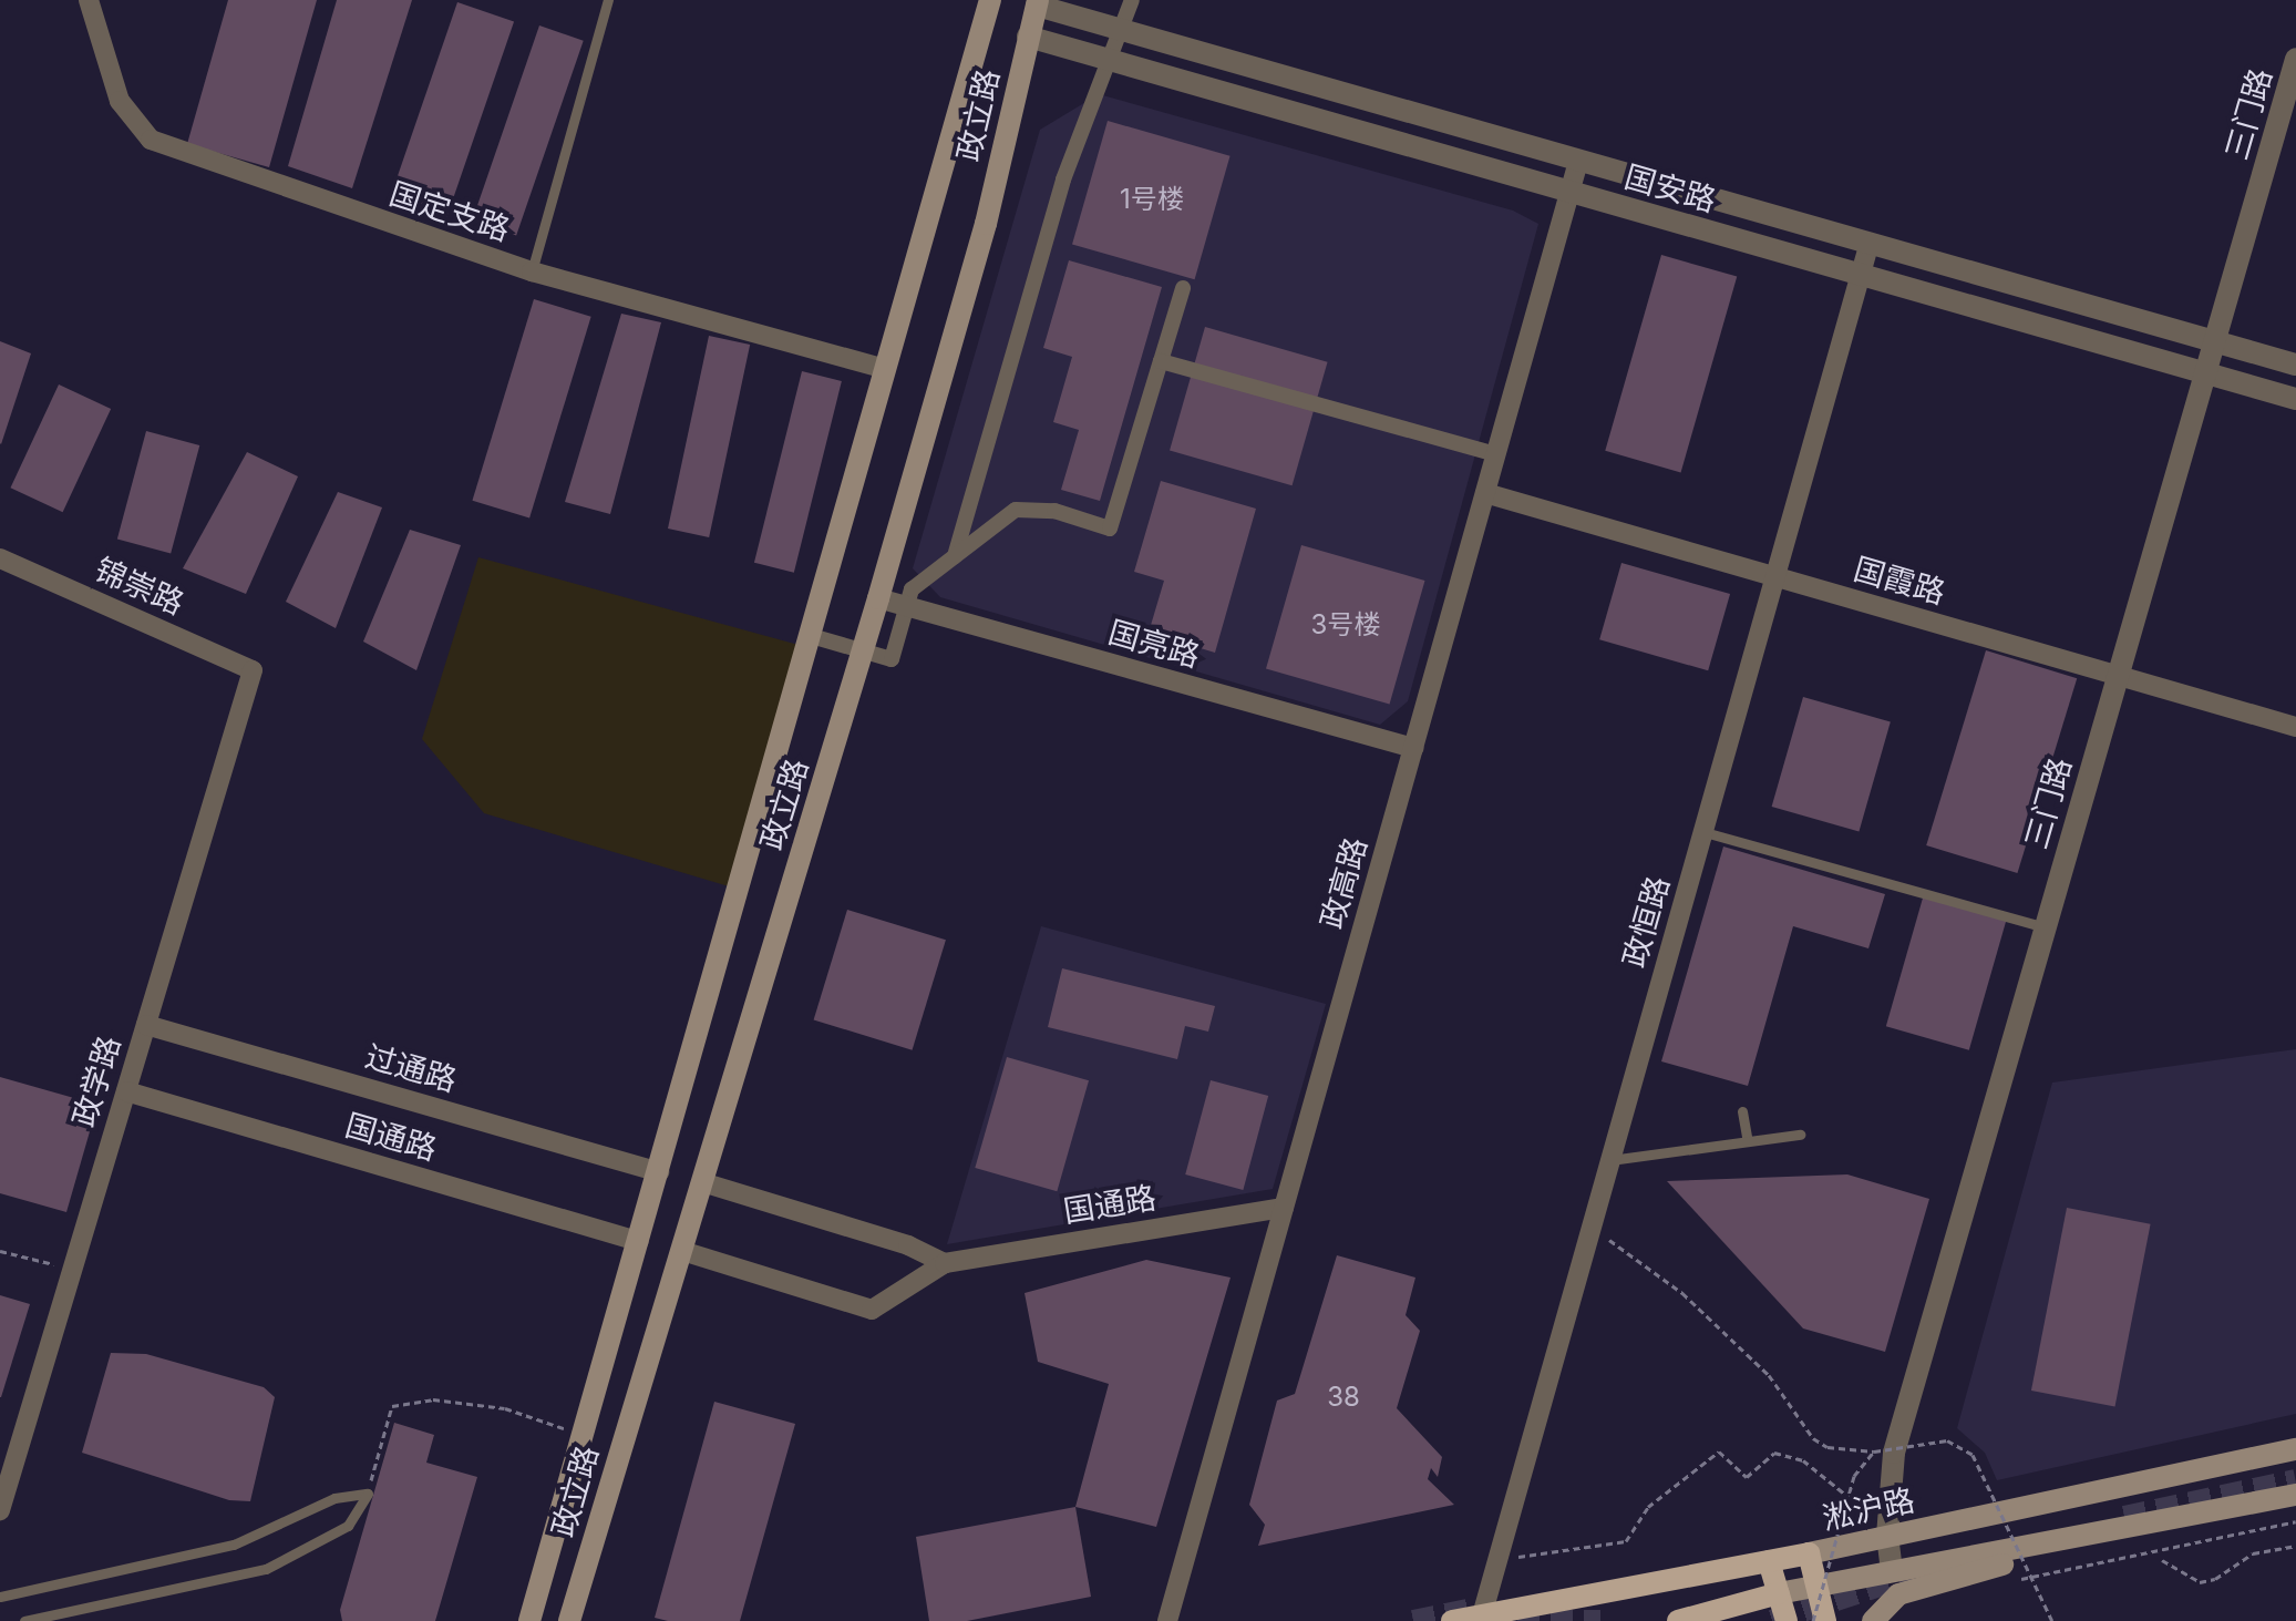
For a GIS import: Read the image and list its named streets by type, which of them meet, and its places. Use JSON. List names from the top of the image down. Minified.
{"streets":{"main road":["政立路","淞沪路"],"street":["三门路","国安路","国定支路","国霞路","锦崇路","国亮路","政高路","政恒路","过通路","政学路","国通路"]},"crossings":[["三门路","国安路"],["三门路","国霞路"],["三门路","淞沪路"],["政立路","国安路"],["政立路","国定支路"],["政立路","国亮路"],["政立路","过通路"],["政立路","国通路"],["国安路","政高路"],["国安路","政恒路"],["国霞路","政高路"],["国霞路","政恒路"],["锦崇路","政学路"],["国亮路","政高路"],["政高路","国通路"],["政恒路","淞沪路"],["过通路","政学路"],["政学路","国通路"]],"house_numbers":["1号楼","3号楼","38"]}
